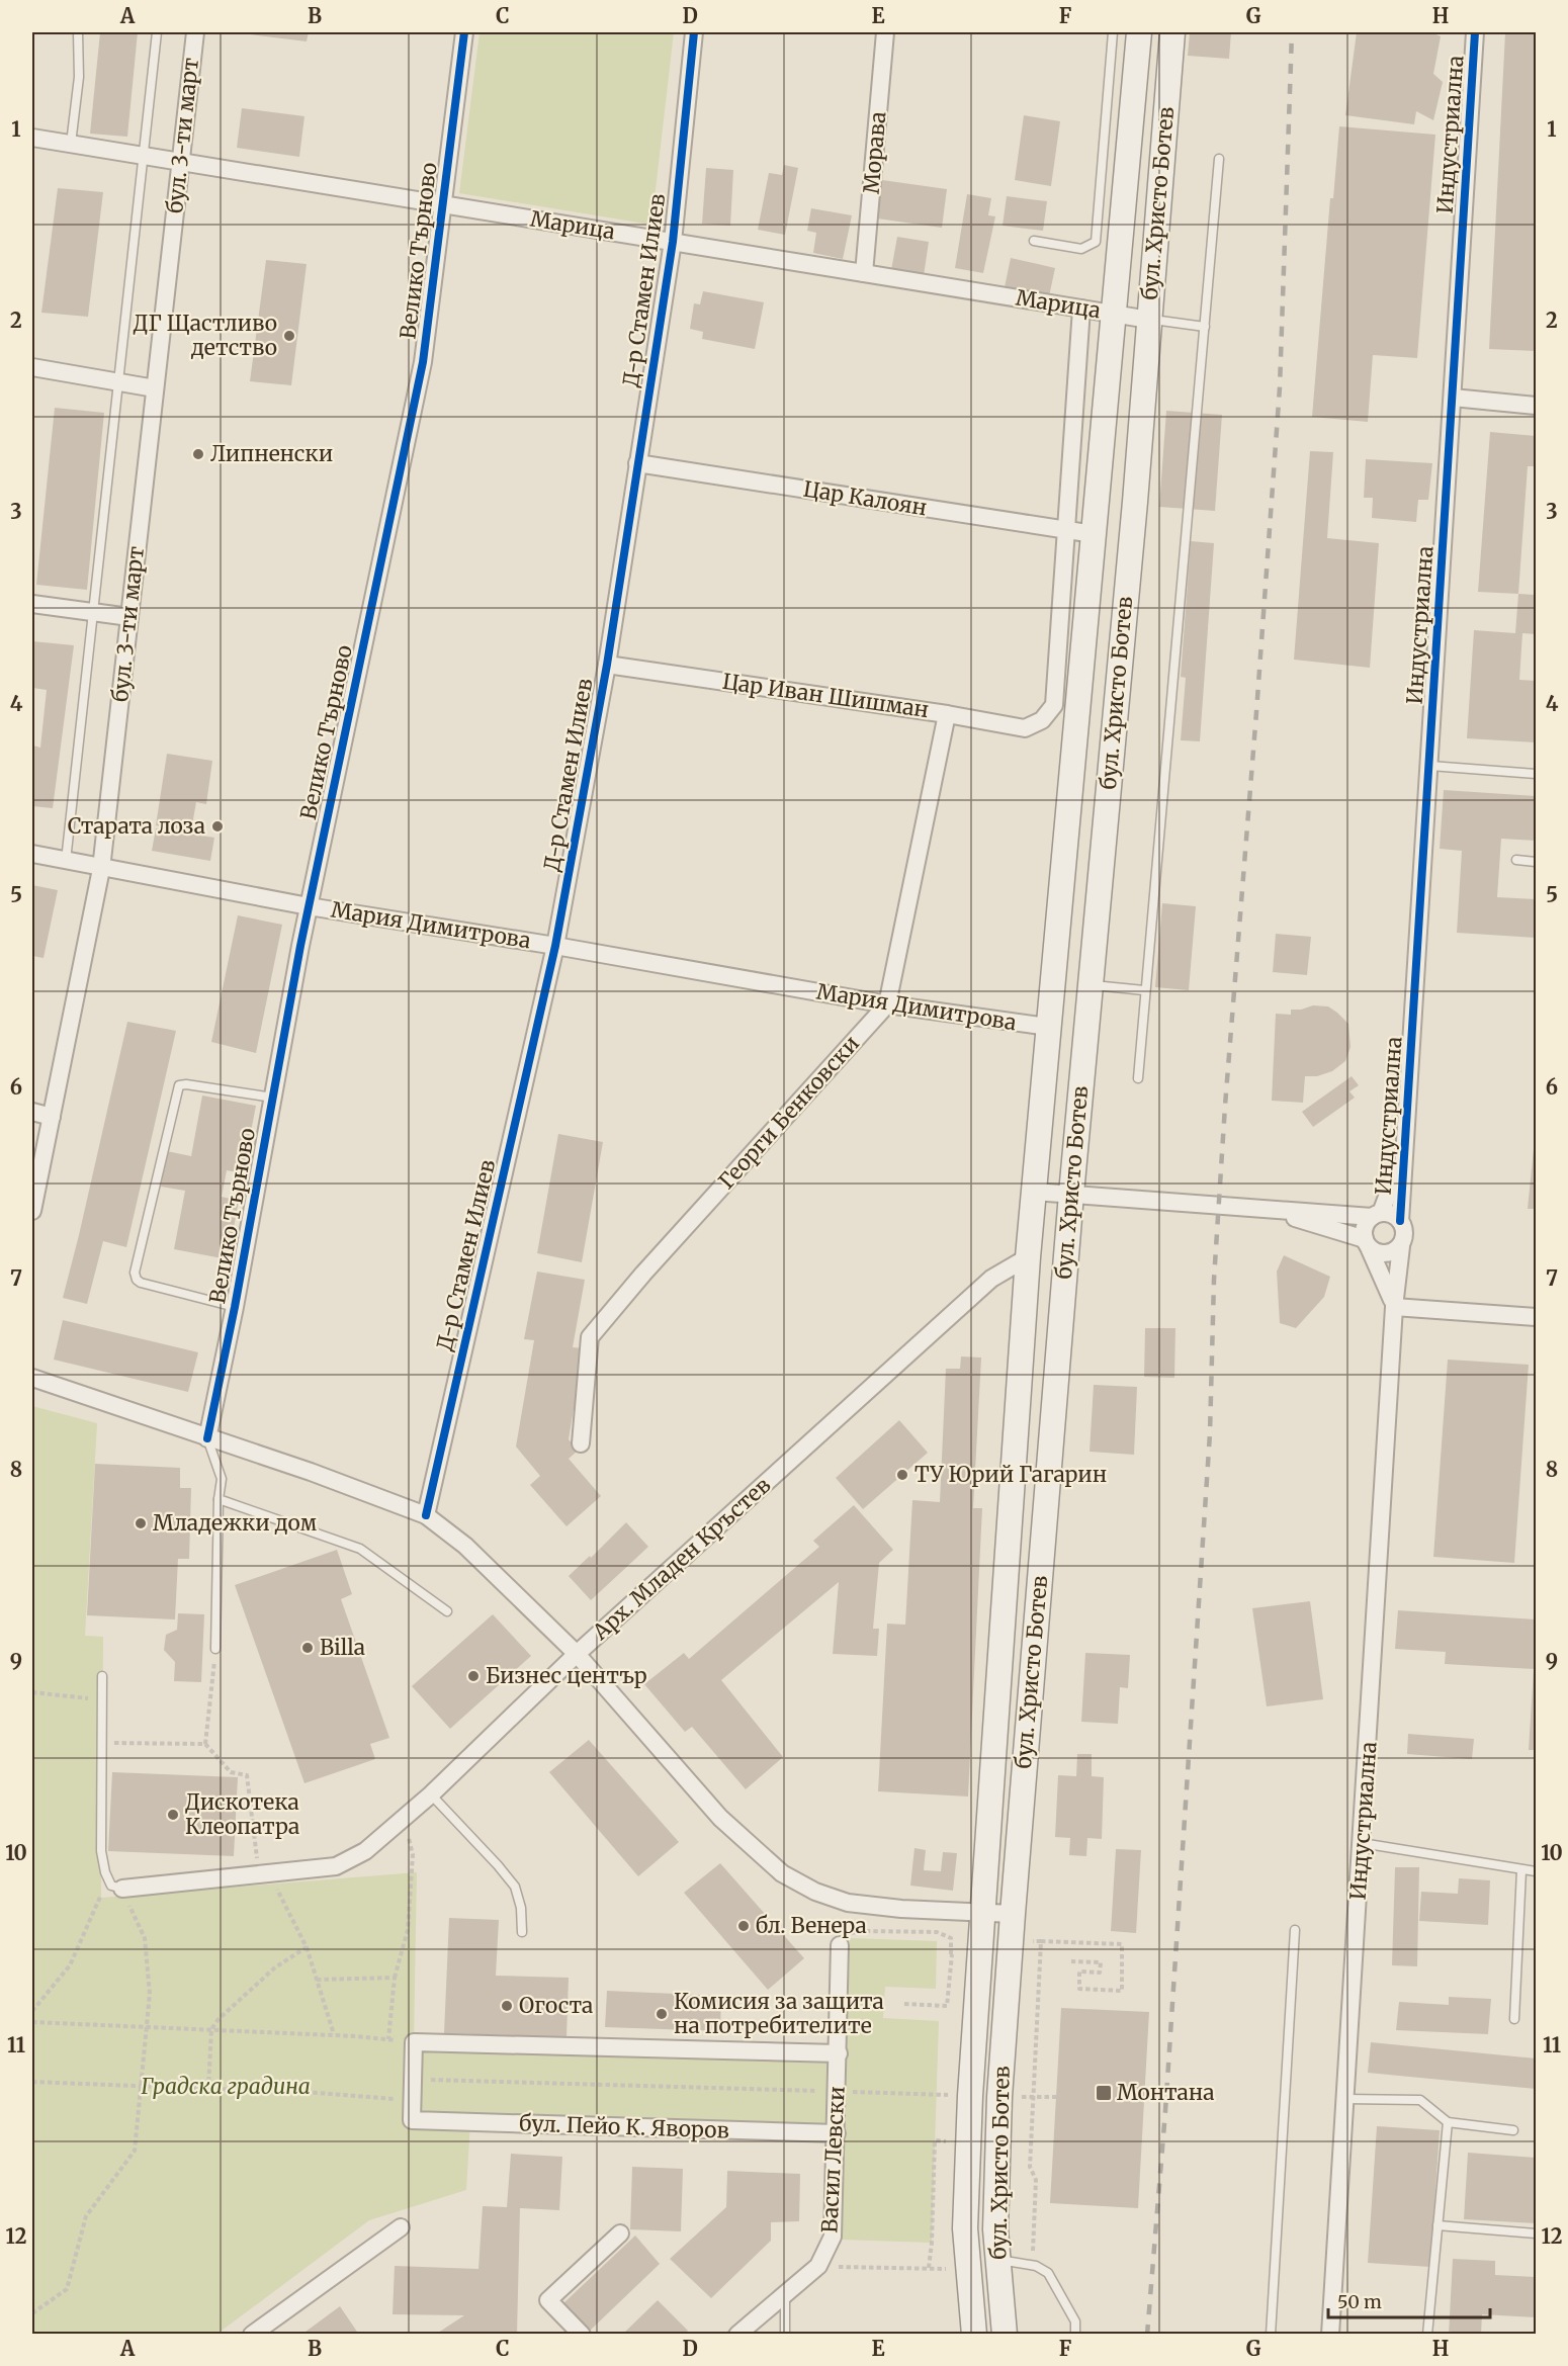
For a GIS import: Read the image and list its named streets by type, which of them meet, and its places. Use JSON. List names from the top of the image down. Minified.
{"streets":{"main road":["бул. Христо Ботев"],"street":["Индустриална","бул. 3-ти март","Морава","Марица","Велико Търново","Д-р Стамен Илиев","Цар Калоян","Цар Иван Шишман","Мария Димитрова","Георги Бенковски","Арх. Младен Кръстев","бул. Пейо К. Яворов","Васил Левски"]},"crossings":[["Индустриална","бул. Христо Ботев"],["бул. 3-ти март","Марица"],["бул. 3-ти март","Мария Димитрова"],["Морава","Марица"],["бул. Христо Ботев","Марица"],["бул. Христо Ботев","Цар Калоян"],["бул. Христо Ботев","Мария Димитрова"],["бул. Христо Ботев","Арх. Младен Кръстев"],["Марица","Велико Търново"],["Марица","Д-р Стамен Илиев"],["Велико Търново","Мария Димитрова"],["Д-р Стамен Илиев","Цар Калоян"],["Д-р Стамен Илиев","Цар Иван Шишман"],["Д-р Стамен Илиев","Мария Димитрова"],["Цар Калоян","Цар Иван Шишман"],["Мария Димитрова","Георги Бенковски"],["бул. Пейо К. Яворов","Васил Левски"]],"parks":["Градска градина"],"places":{"other":["ДГ Щастливо детство","Липненски","Старата лоза","ТУ Юрий Гагарин","Младежки дом","Billa","Бизнес център","Дискотека Клеопатра","бл. Венера","Огоста","Комисия за защита на потребителите"],"transit":["Монтана"]},"scale_bar":"50 m","grid":{"columns":["A","B","C","D","E","F","G","H"],"rows":["1","2","3","4","5","6","7","8","9","10","11","12"]}}
